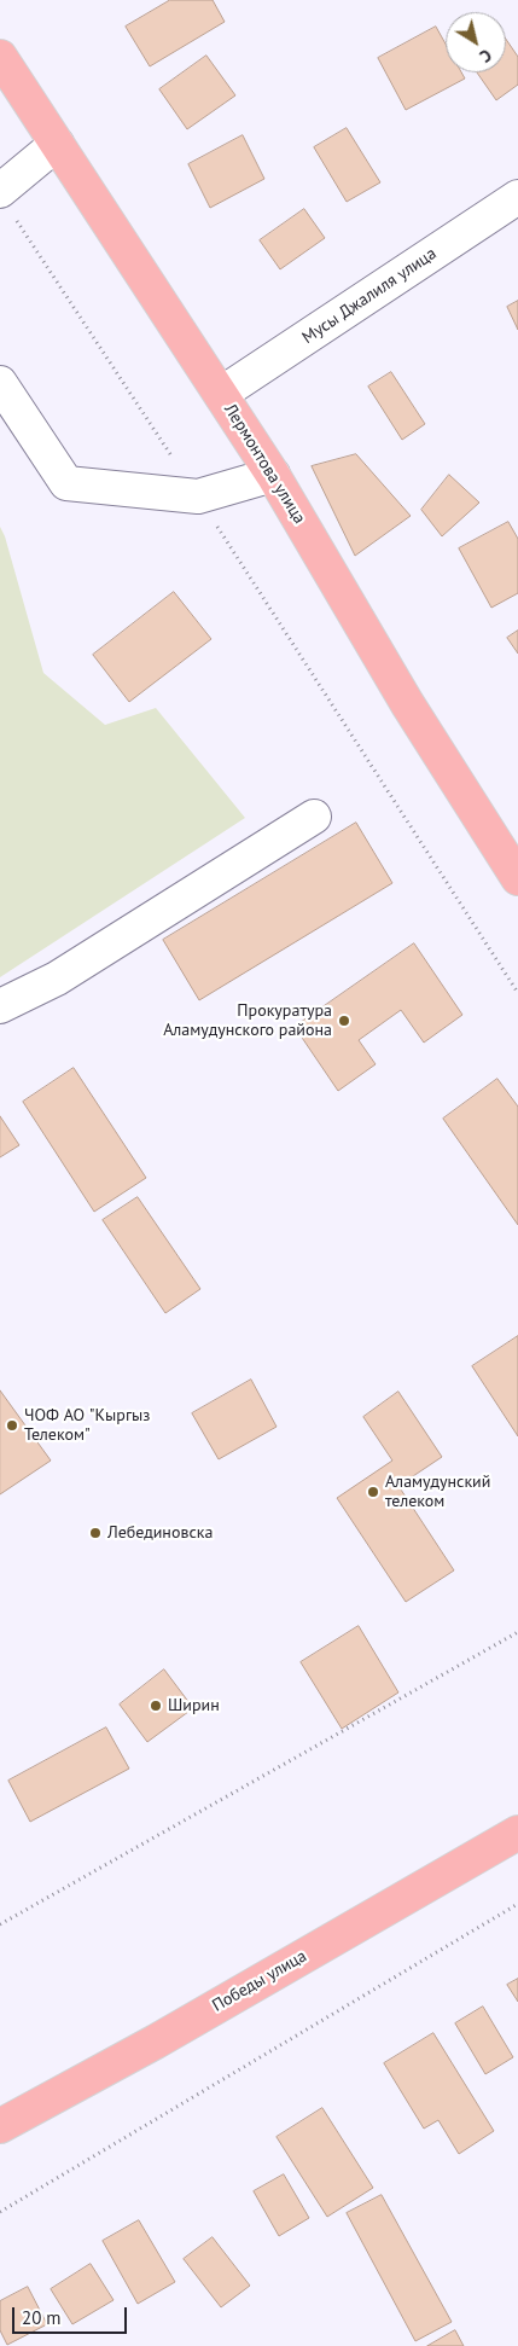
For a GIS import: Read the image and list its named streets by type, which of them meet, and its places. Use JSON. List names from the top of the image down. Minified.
{"streets":{"main road":["Лермонтова улица","Победы улица"],"street":["Мусы Джалиля улица"]},"crossings":[["Мусы Джалиля улица","Лермонтова улица"]],"places":["Прокуратура Аламудунского района","ЧОФ АО \"Кыргыз Телеком\"","Аламудунский телеком","Лебединовска","Ширин"],"scale_bar":"20 m","north":"bottom right"}
